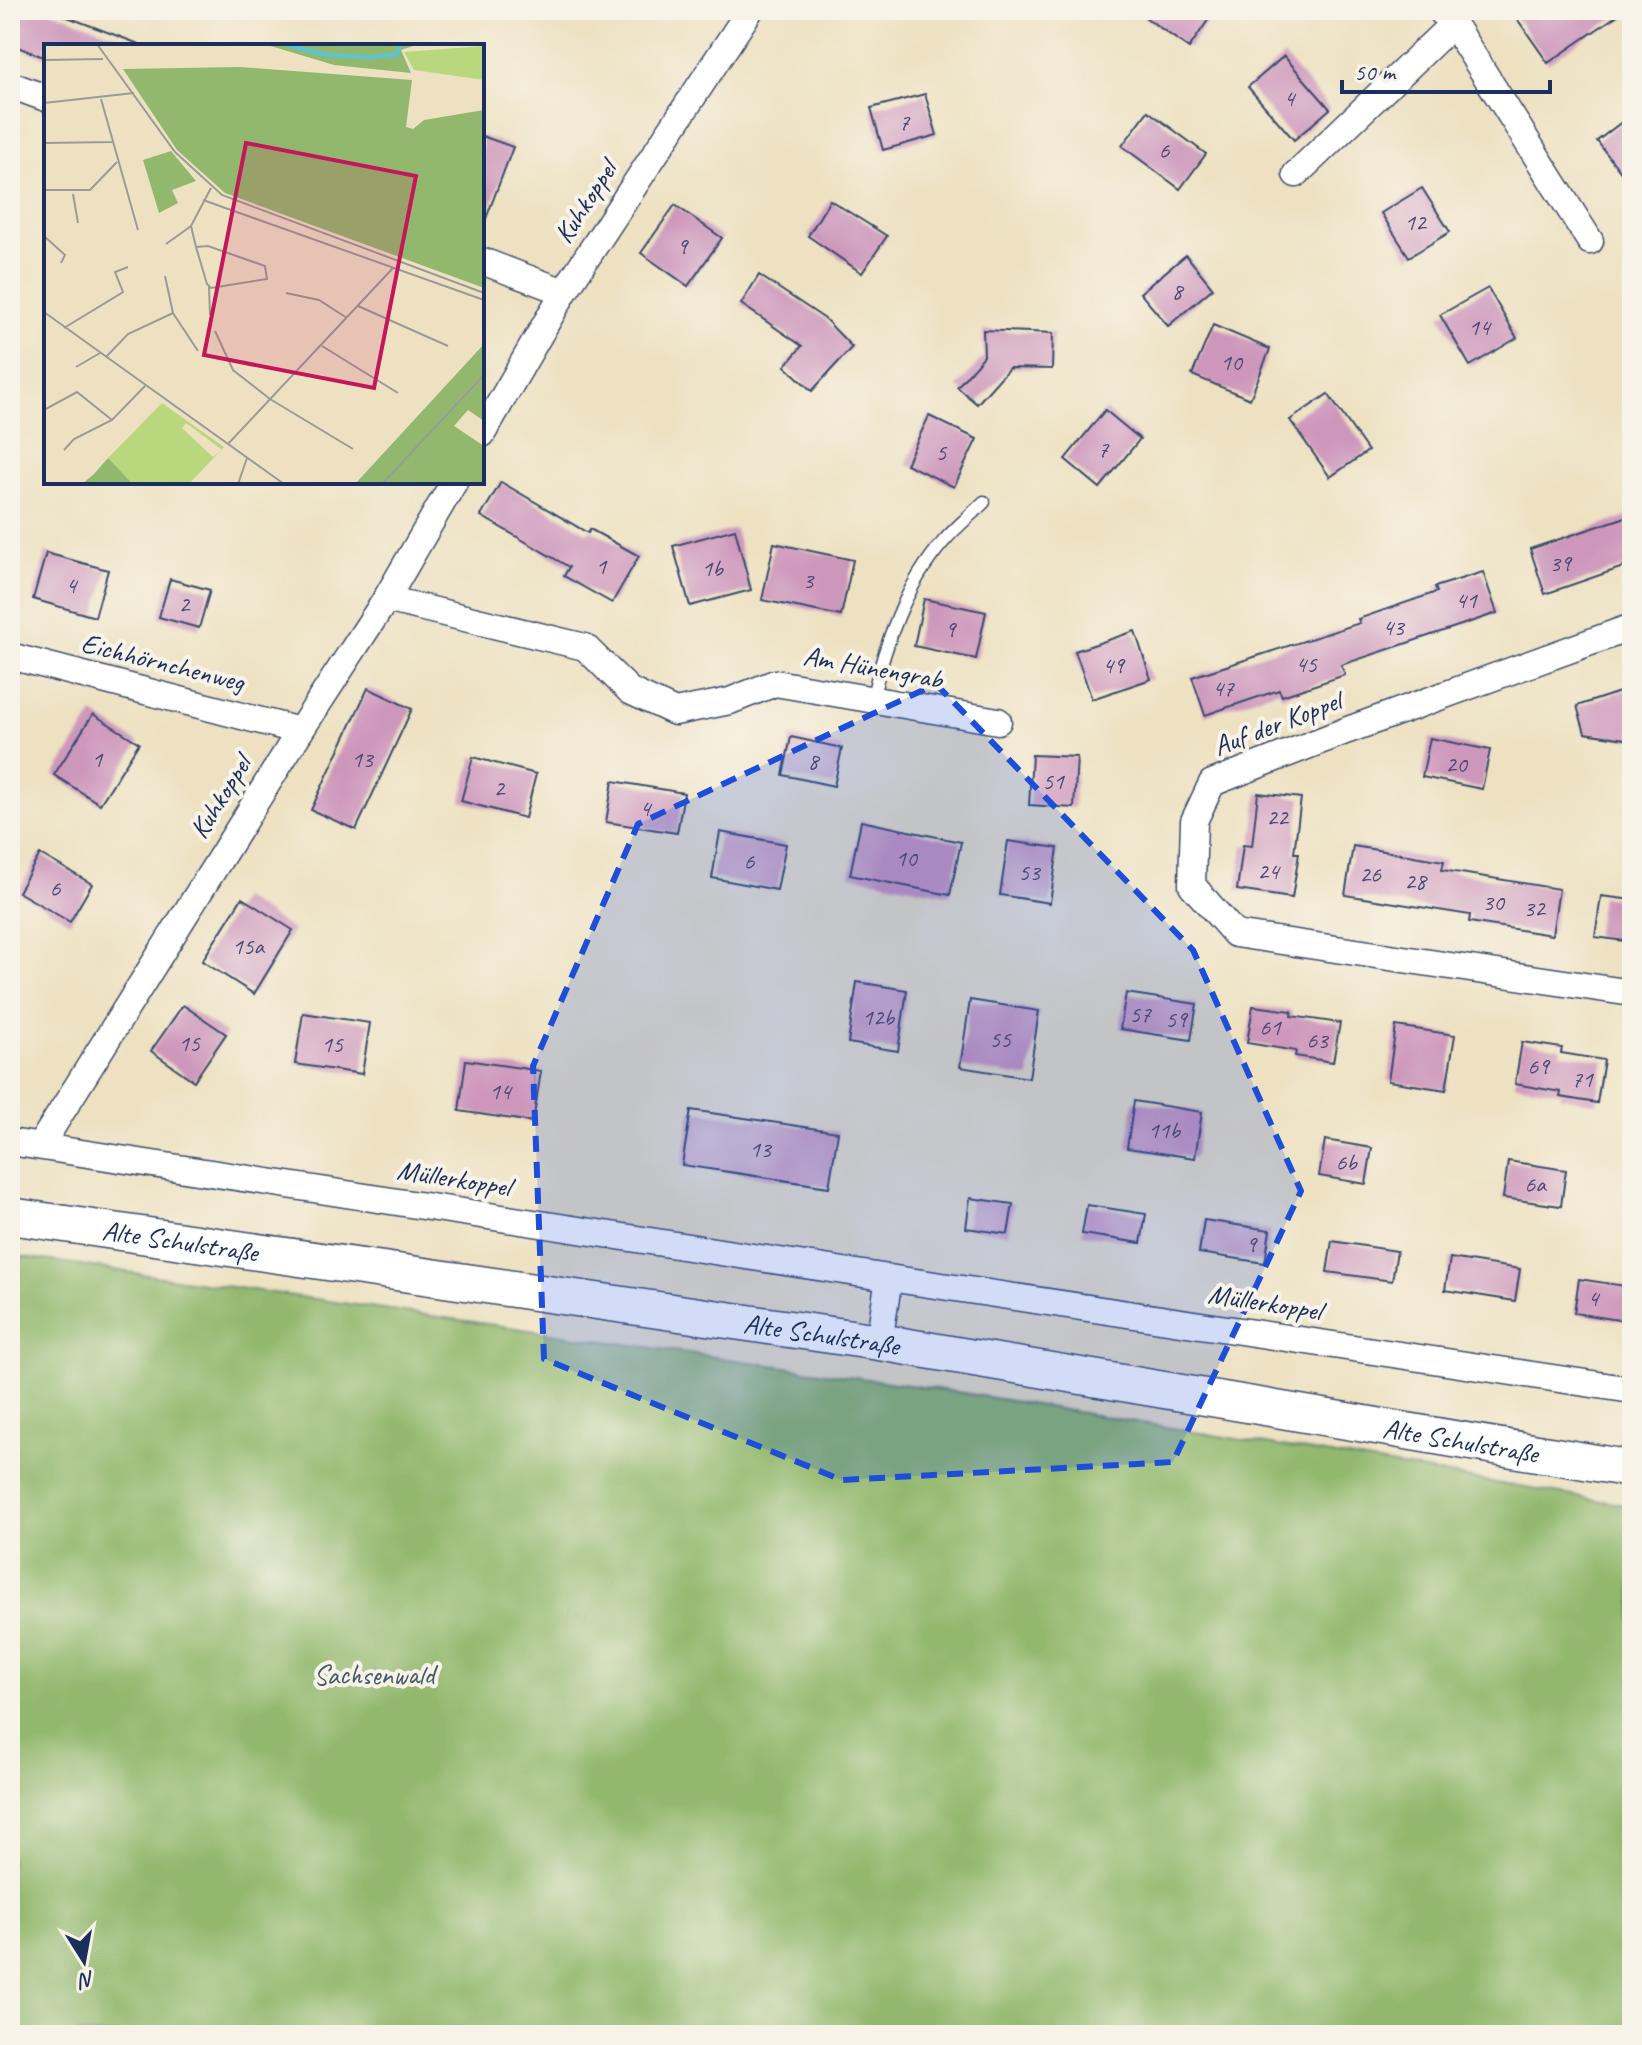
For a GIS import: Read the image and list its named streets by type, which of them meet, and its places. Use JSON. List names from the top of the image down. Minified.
{"streets":{"main road":["Alte Schulstraße"],"street":["Kuhkoppel","Eichhörnchenweg","Am Hünengrab","Auf der Koppel","Müllerkoppel"]},"crossings":[["Kuhkoppel","Eichhörnchenweg"],["Kuhkoppel","Am Hünengrab"],["Kuhkoppel","Müllerkoppel"]],"parks":["Sachsenwald"],"house_numbers":["4","7","6","12","9","8","14","10","7","5","39","1","1b","3","4","41","2","43","9","45","49","47","1","13","8","20","51","2","4","22","10","6","24","53","26","28","6","30","32","15a","57","12b","59","61","55","63","15","15","69","71","14","11b","13","6b","6a","9","4"],"scale_bar":"50 m","north":"bottom"}
